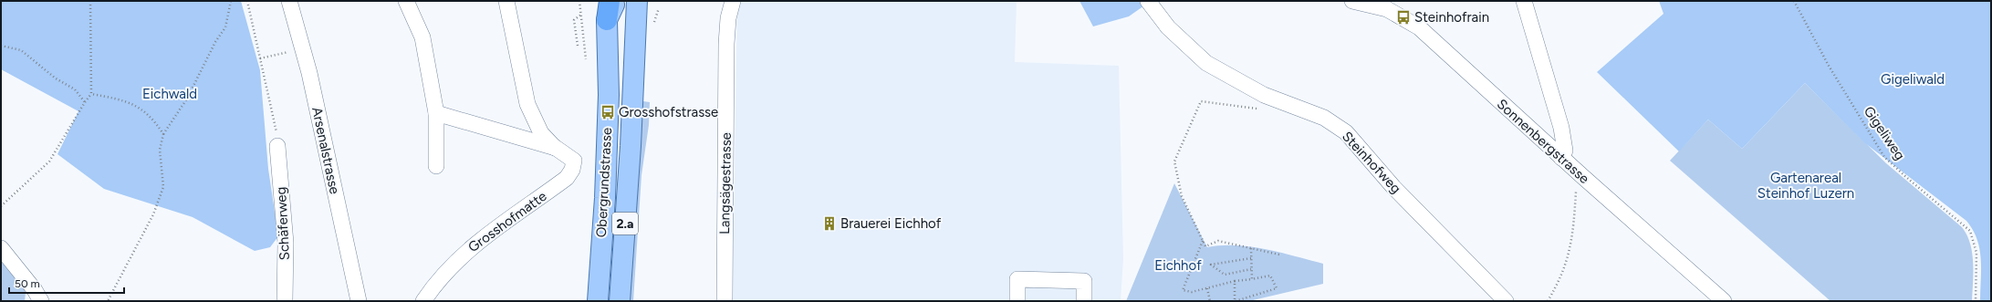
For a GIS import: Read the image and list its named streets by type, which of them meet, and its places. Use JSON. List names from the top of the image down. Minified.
{"streets":{"main road":["Obergrundstrasse","2.a"],"street":["Sonnenbergstrasse","Arsenalstrasse","Steinhofweg","Langsägestrasse","Grosshofmatte","Schäferweg"],"path":["Gigeliweg"]},"crossings":[["Obergrundstrasse","2.a"]],"parks":["Gigeliwald","Eichwald","Gartenareal Steinhof Luzern","Eichhof"],"places":{"bus stop":["Steinhofrain","Grosshofstrasse"],"building":["Brauerei Eichhof"]},"scale_bar":"50 m"}
